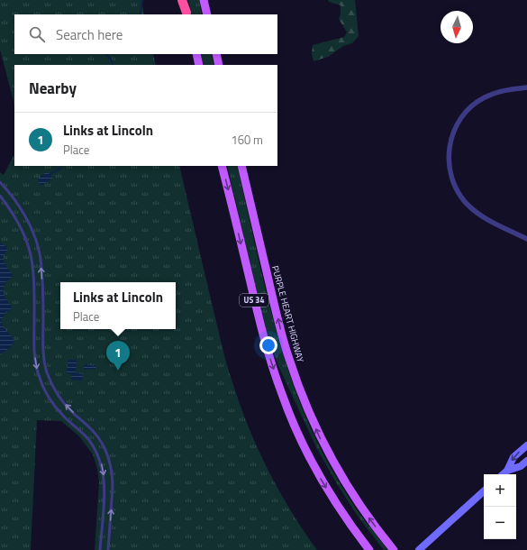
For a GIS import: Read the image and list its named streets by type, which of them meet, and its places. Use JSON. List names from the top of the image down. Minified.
{"streets":{"main road":["US 34","PURPLE HEART HIGHWAY"]},"north":"bottom","page":{"search":"Search here","heading":"Nearby","list":[{"mark":"1","name":"Links at Lincoln","note":"Place","value":"160 m"}],"popup":["Links at Lincoln","Place"],"pins":"1","map_buttons":["+","−"]}}
